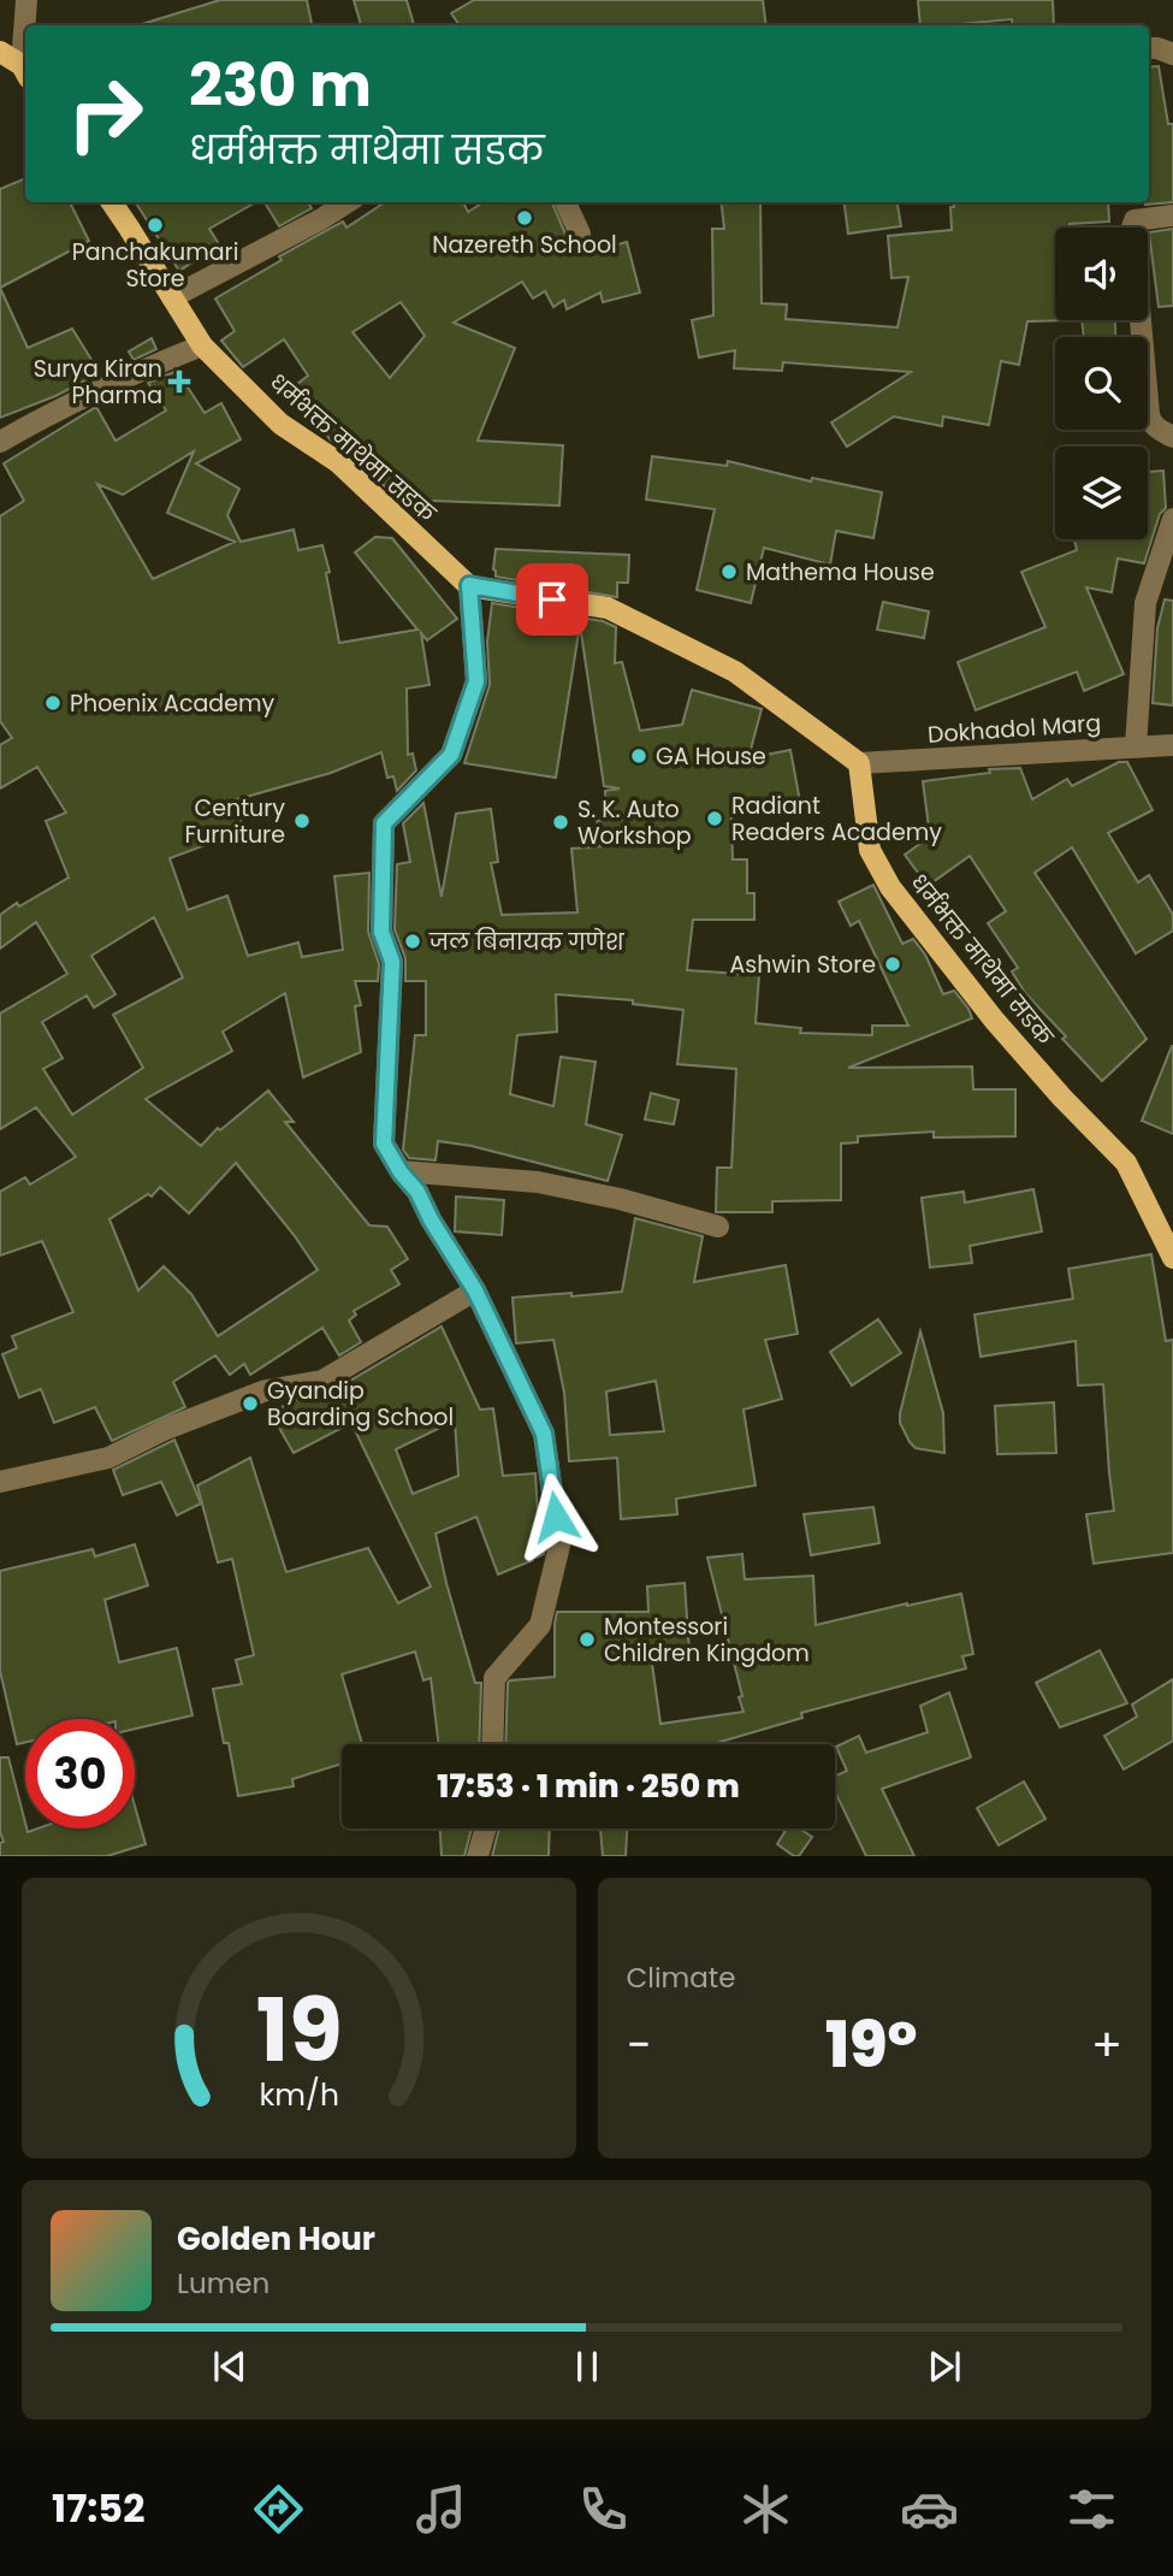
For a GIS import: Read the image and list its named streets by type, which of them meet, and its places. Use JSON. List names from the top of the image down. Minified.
{"streets":{"main road":["धर्मभक्त माथेमा सडक"],"street":["Dokhadol Marg"]},"crossings":[["धर्मभक्त माथेमा सडक","Dokhadol Marg"]],"places":{"other":["Nazereth School","Panchakumari Store","Mathema House","Phoenix Academy","GA House","Radiant Readers Academy","Century Furniture","S. K. Auto Workshop","जल बिनायक गणेश","Ashwin Store","Gyandip Boarding School","Montessori Children Kingdom"],"health":["Surya Kiran Pharma"]},"page":{"turn":["230 m","धर्मभक्त माथेमा सडक"],"limit":"30","trip":"17:53 · 1 min · 250 m","tile":"Climate","heat":["−","19°","+"],"song":["Golden Hour","Lumen"],"tabs":"17:52","gauge":["19","km/h"]}}
